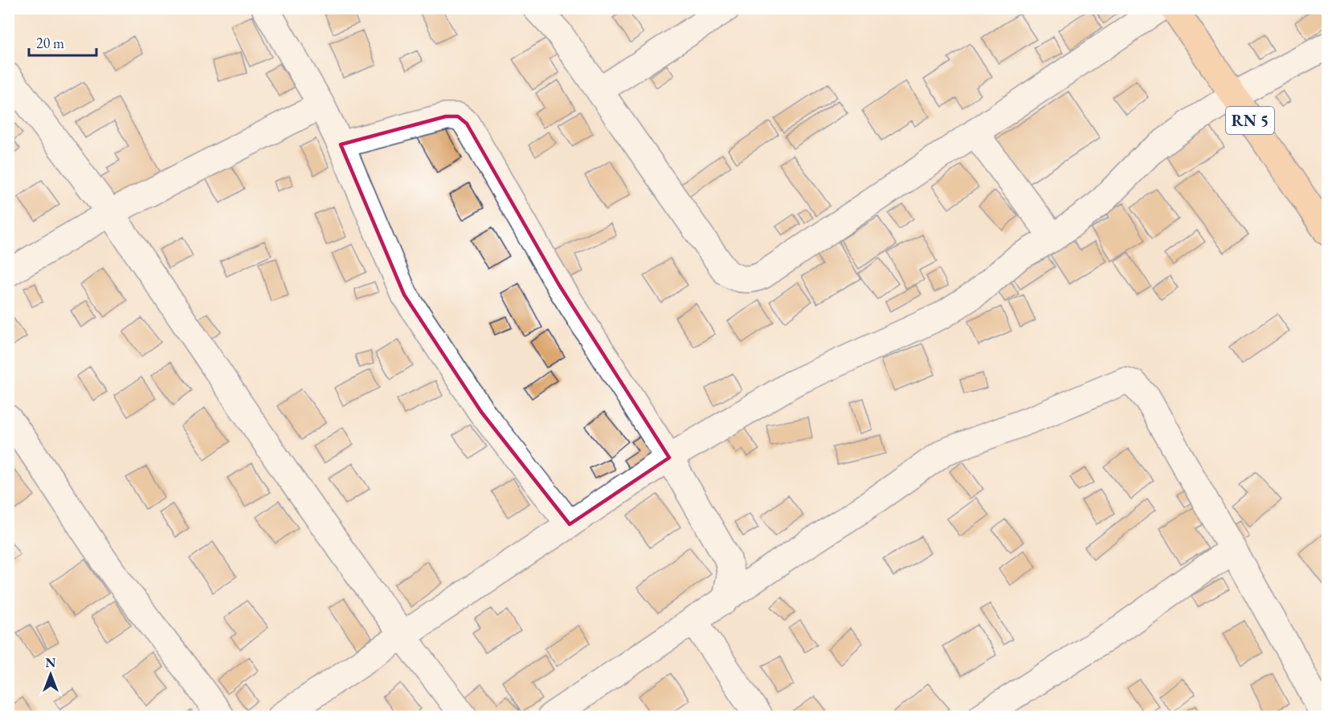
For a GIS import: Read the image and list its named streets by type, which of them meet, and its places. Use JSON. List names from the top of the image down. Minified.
{"streets":{"main road":["RN 5"]},"scale_bar":"20 m","north":"top"}
